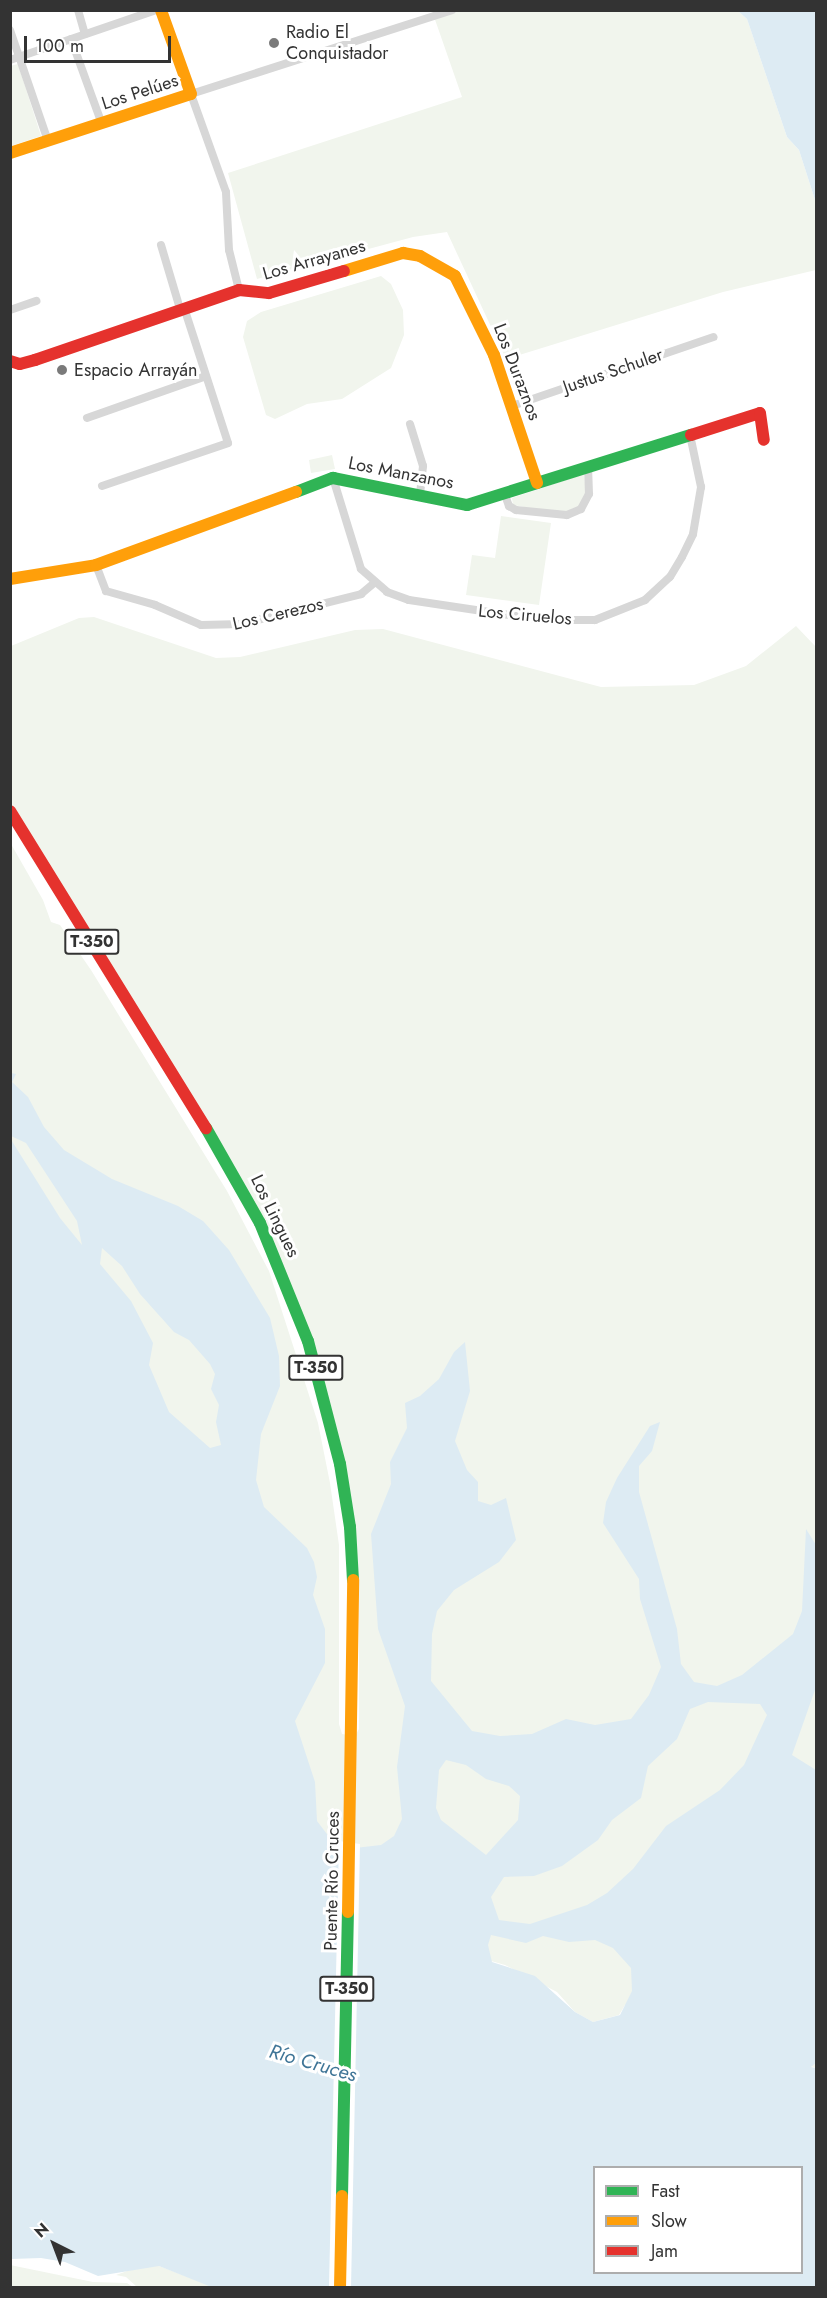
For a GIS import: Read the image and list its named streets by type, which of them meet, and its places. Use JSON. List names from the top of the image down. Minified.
{"streets":{"street":["Los Pelúes","Los Arrayanes","Justus Schuler","Los Duraznos","Los Manzanos","Los Cerezos","Los Ciruelos","T-350","Los Lingues","Puente Río Cruces"]},"crossings":[["Los Arrayanes","Los Duraznos"],["Justus Schuler","Los Duraznos"],["Los Duraznos","Los Manzanos"],["Los Manzanos","Los Cerezos"],["Los Manzanos","Los Ciruelos"],["Los Cerezos","Los Ciruelos"],["Los Lingues","Puente Río Cruces"]],"water":["Río Cruces"],"places":["Radio El Conquistador","Espacio Arrayán"],"legend":["Fast","Slow","Jam"],"scale_bar":"100 m","north":"top left"}
